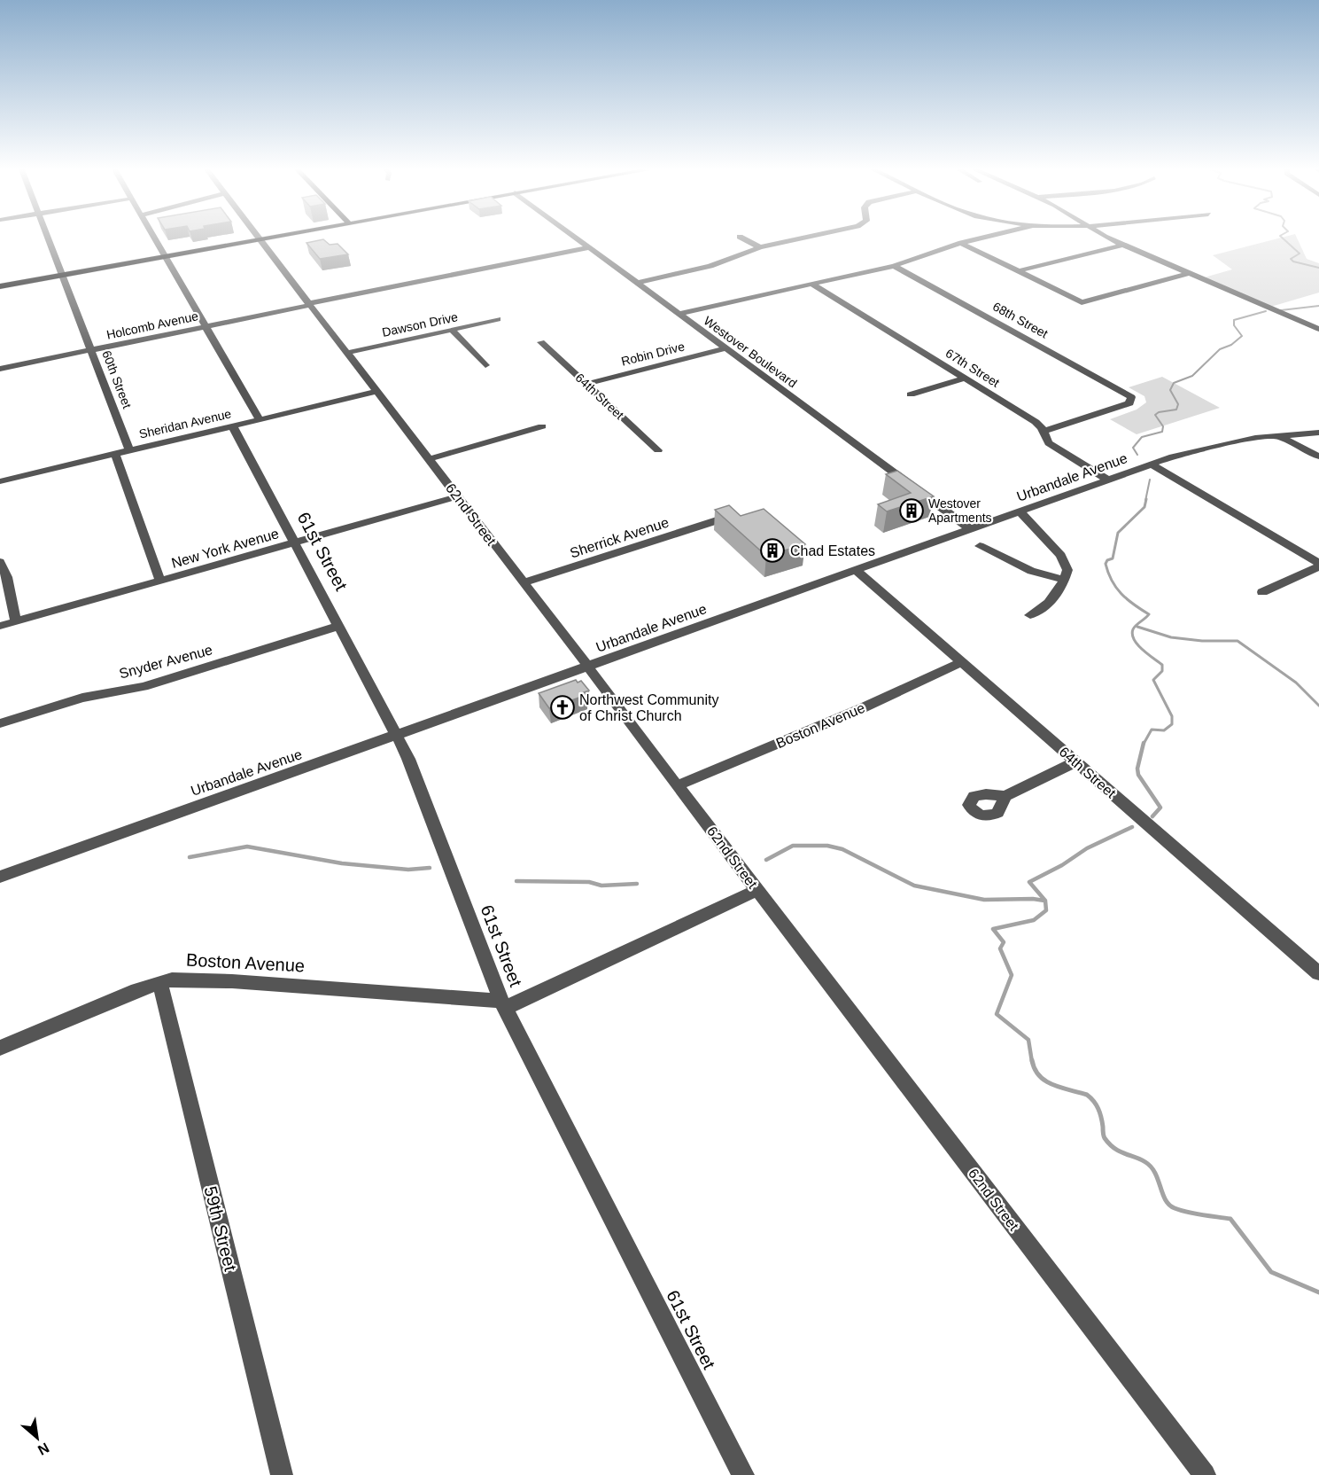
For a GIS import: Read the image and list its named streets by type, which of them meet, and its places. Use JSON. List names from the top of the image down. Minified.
{"streets":{"street":["68th Street","Dawson Drive","Holcomb Avenue","Westover Boulevard","Robin Drive","67th Street","60th Street","64th Street","Sheridan Avenue","Urbandale Avenue","62nd Street","Sherrick Avenue","New York Avenue","61st Street","Snyder Avenue","Boston Avenue","59th Street"]},"crossings":[["68th Street","67th Street"],["Dawson Drive","62nd Street"],["Holcomb Avenue","Westover Boulevard"],["Holcomb Avenue","60th Street"],["Holcomb Avenue","62nd Street"],["Westover Boulevard","Robin Drive"],["Westover Boulevard","Urbandale Avenue"],["Robin Drive","64th Street"],["67th Street","Urbandale Avenue"],["60th Street","Sheridan Avenue"],["64th Street","Urbandale Avenue"],["64th Street","Boston Avenue"],["Sheridan Avenue","62nd Street"],["Sheridan Avenue","61st Street"],["Urbandale Avenue","62nd Street"],["Urbandale Avenue","61st Street"],["62nd Street","Sherrick Avenue"],["62nd Street","New York Avenue"],["62nd Street","Boston Avenue"],["New York Avenue","61st Street"],["61st Street","Snyder Avenue"],["61st Street","Boston Avenue"],["Boston Avenue","59th Street"]],"places":{"building":["Westover Apartments","Chad Estates"],"church":["Northwest Community of Christ Church"]},"north":"bottom right"}
